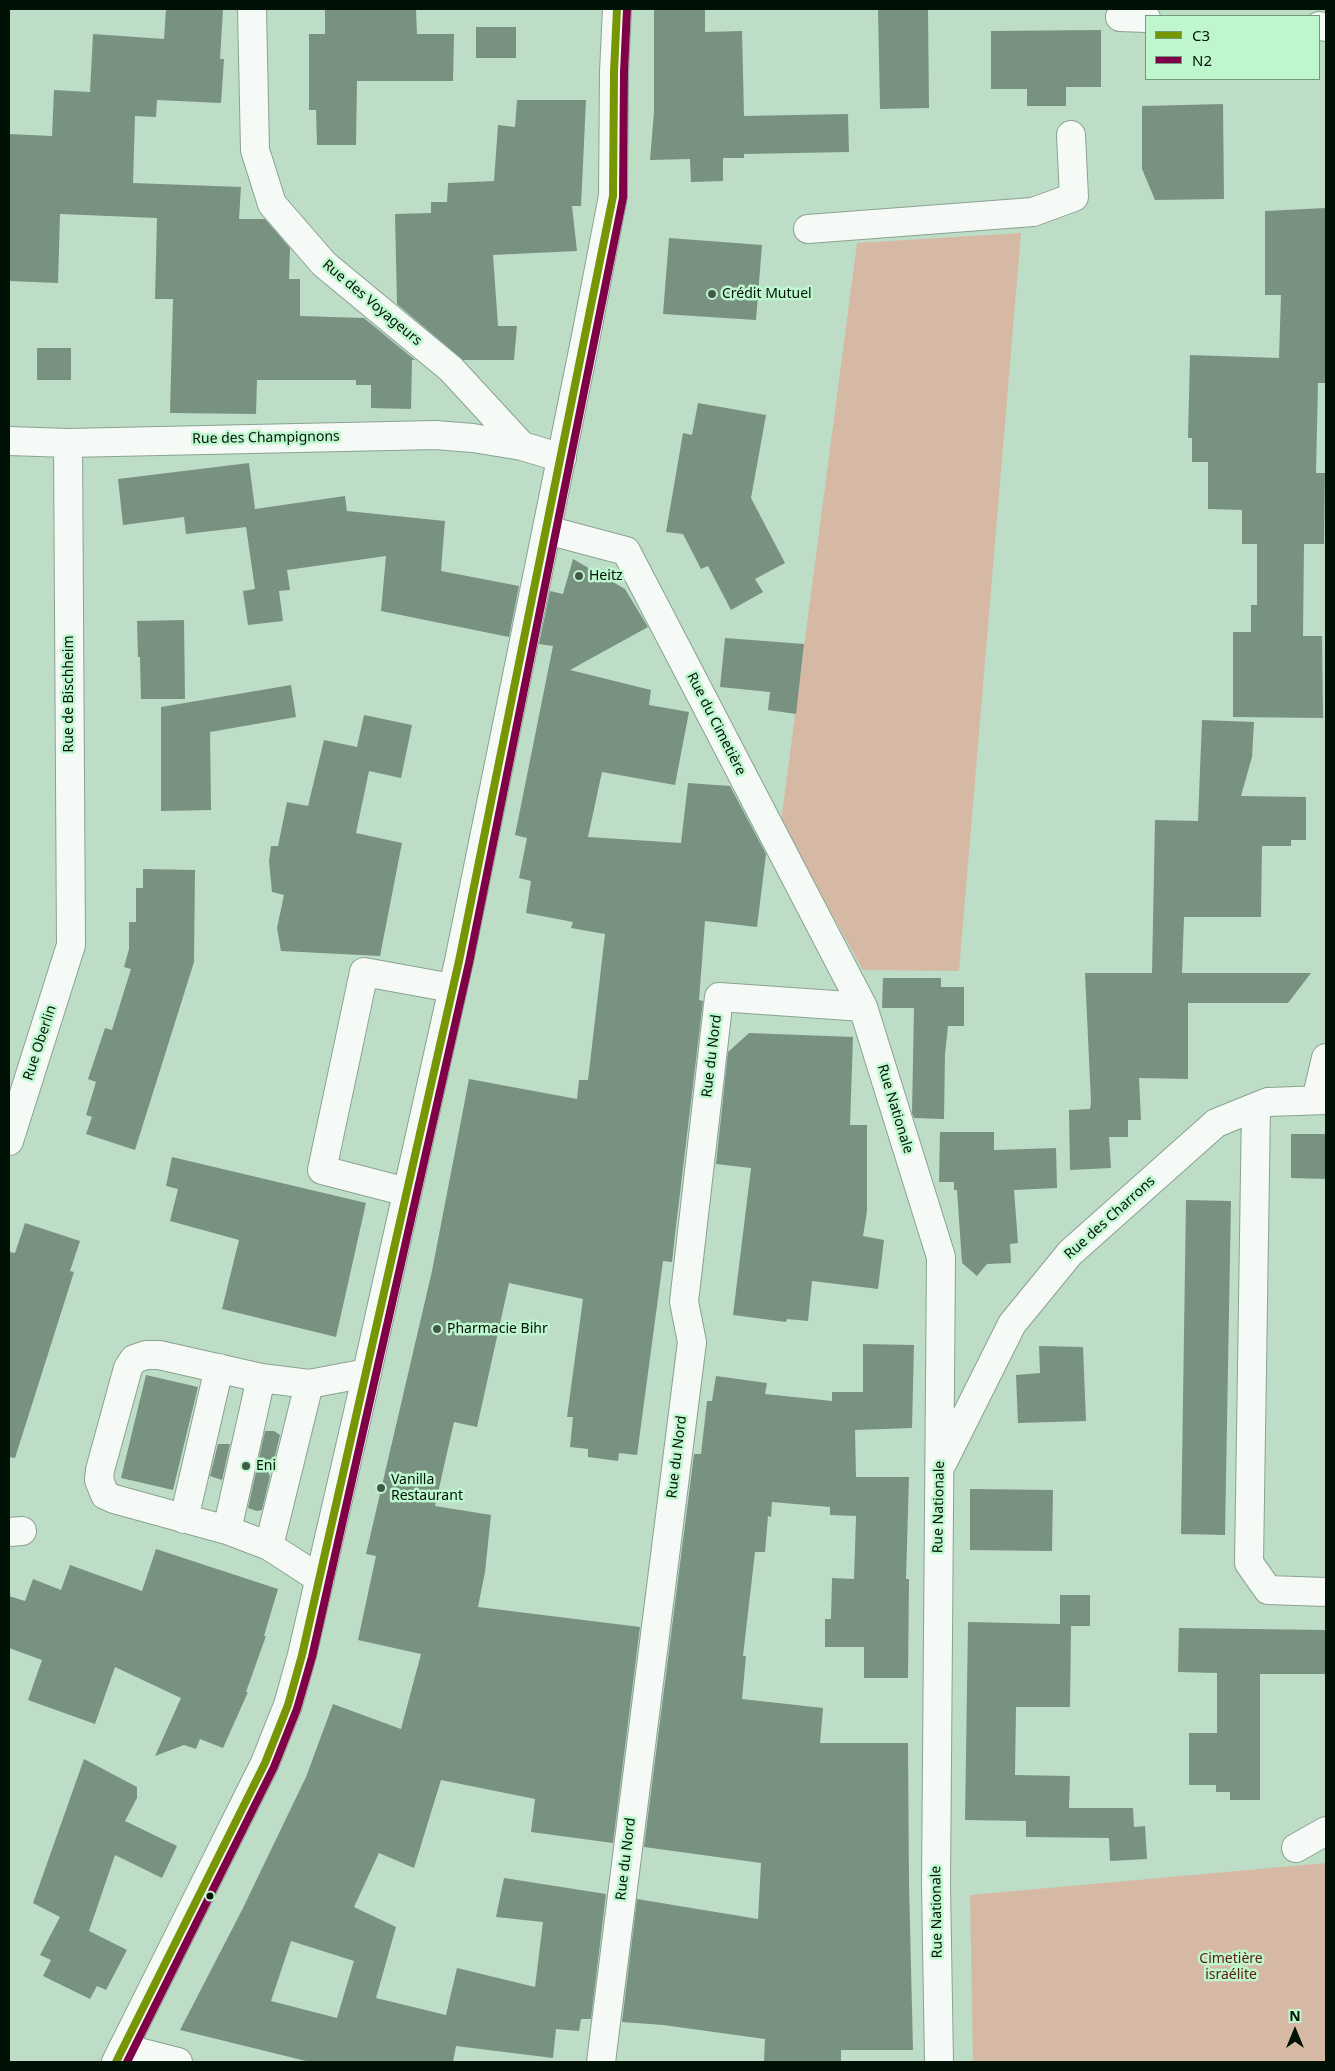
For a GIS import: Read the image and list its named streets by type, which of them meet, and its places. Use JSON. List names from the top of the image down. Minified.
{"streets":{"street":["Rue des Voyageurs","Rue des Champignons","Rue de Bischheim","Rue du Cimetière","Rue Oberlin","Rue du Nord","Rue Nationale","Rue des Charrons"]},"crossings":[["Rue des Voyageurs","Rue des Champignons"],["Rue des Champignons","Rue de Bischheim"],["Rue de Bischheim","Rue Oberlin"],["Rue du Cimetière","Rue Nationale"],["Rue du Nord","Rue Nationale"],["Rue Nationale","Rue des Charrons"]],"parks":["Cimetière israélite"],"places":["Crédit Mutuel","Heitz","Pharmacie Bihr","Eni","Vanilla Restaurant"],"lines":["transit line C3","transit line N2"],"legend":["C3","N2"],"north":"top"}
